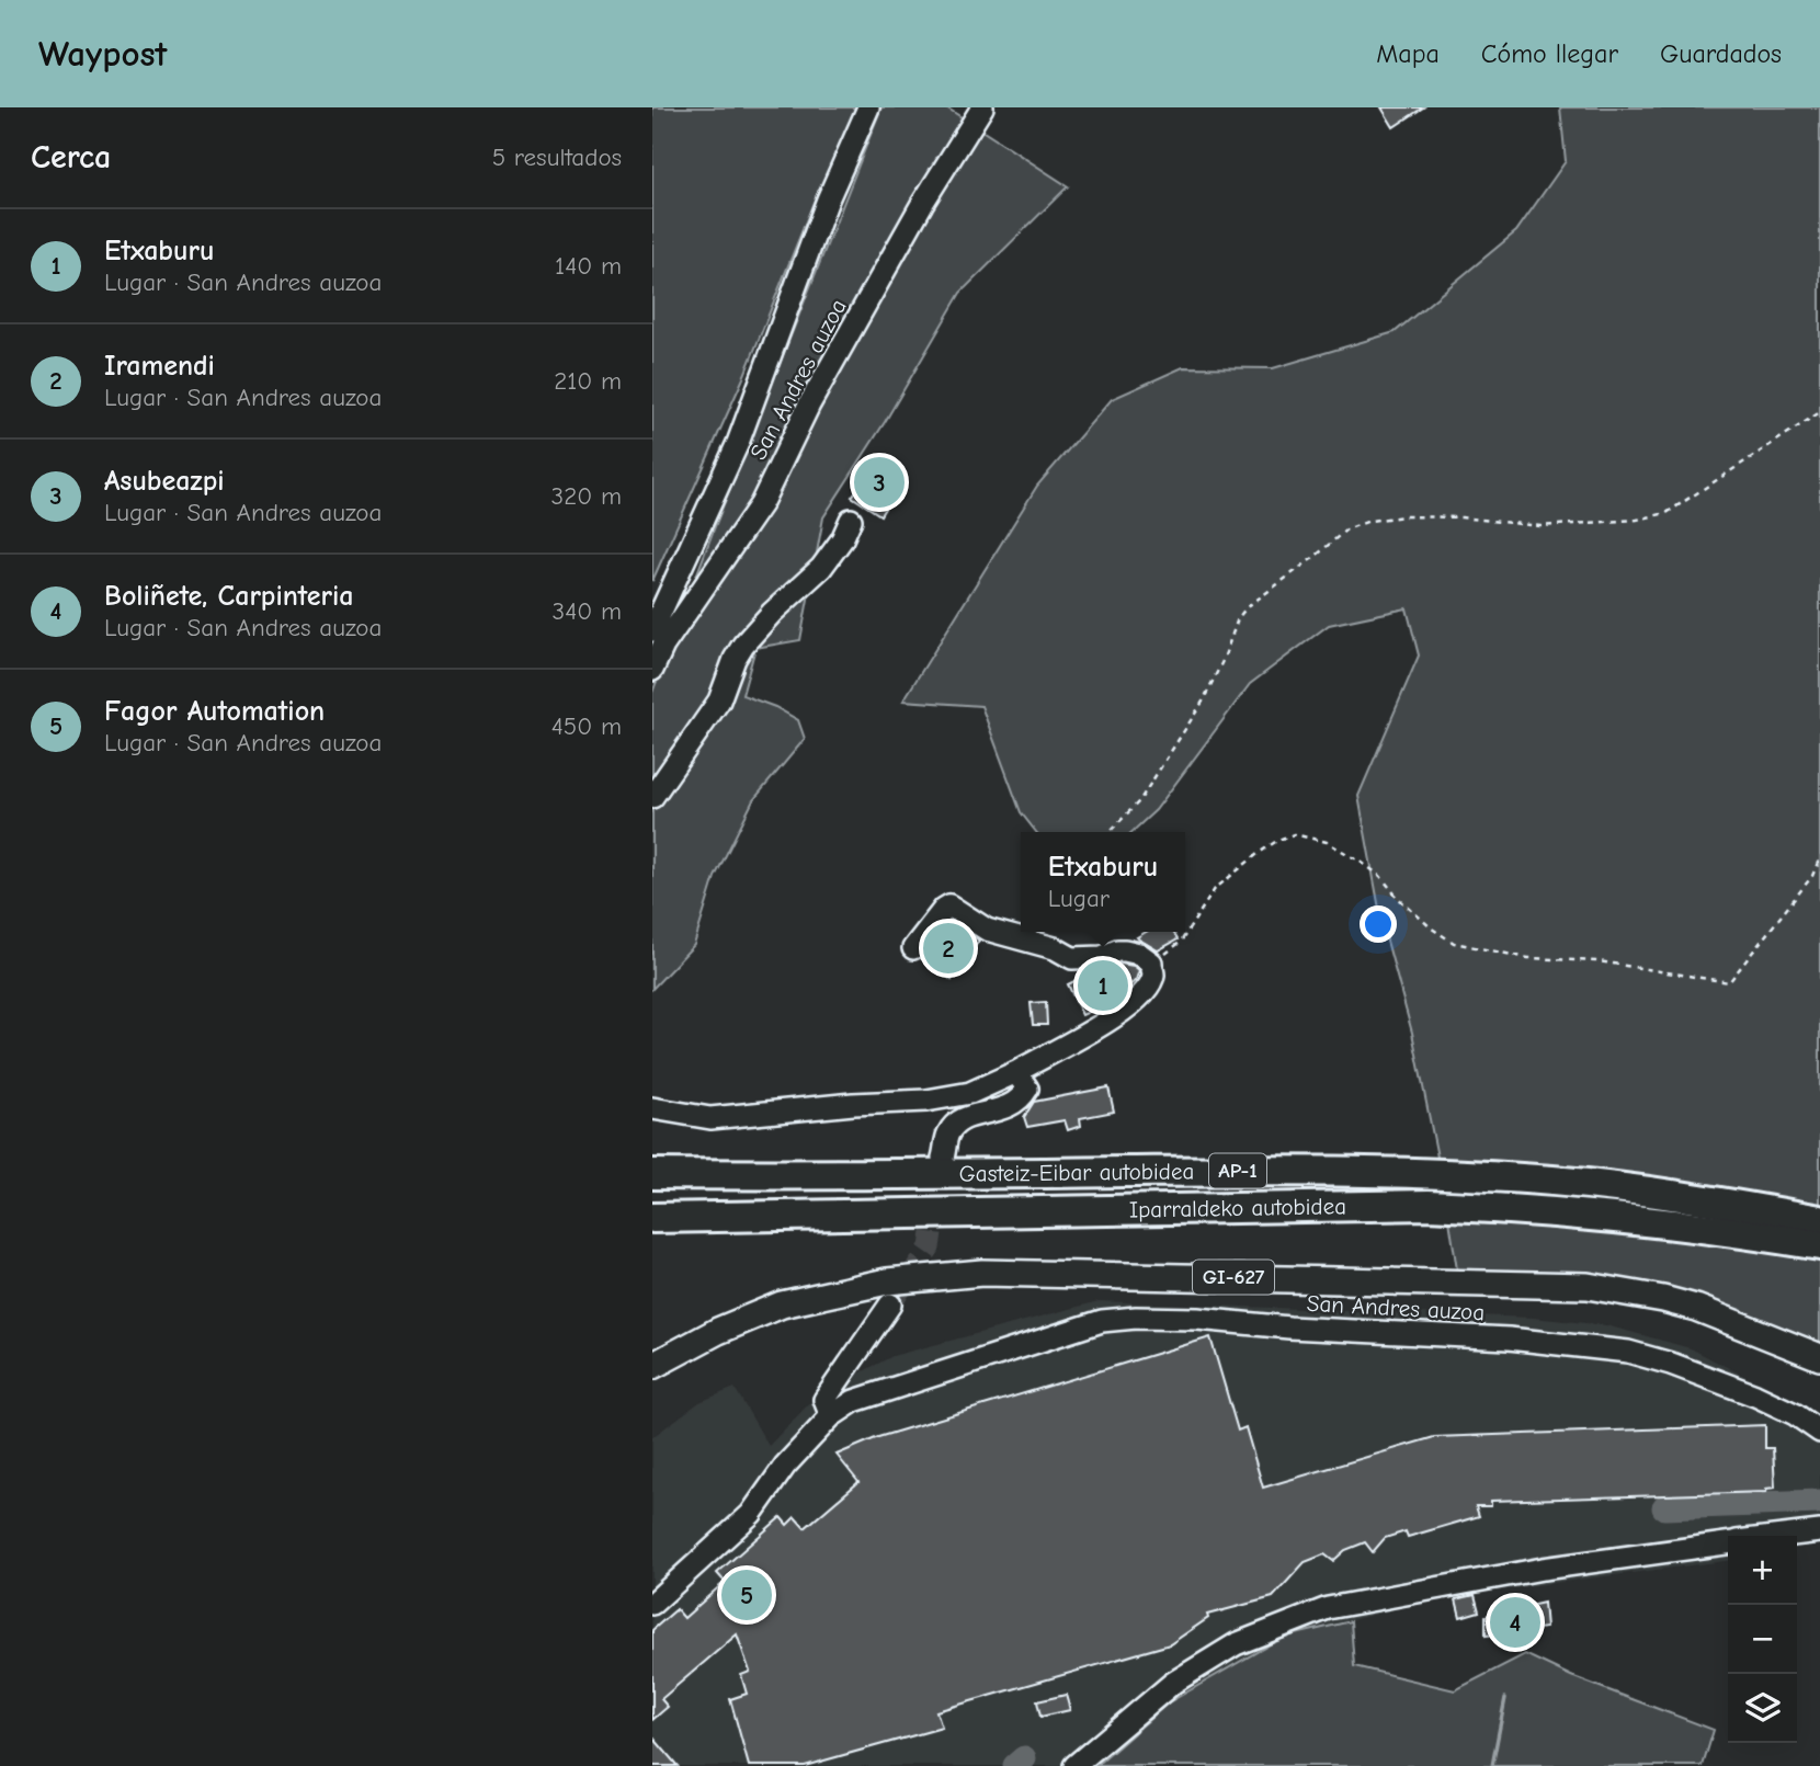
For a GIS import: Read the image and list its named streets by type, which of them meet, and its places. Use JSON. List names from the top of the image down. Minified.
{"streets":{"highway":["AP-1","Gasteiz-Eibar autobidea","Iparraldeko autobidea"],"main road":["GI-627"],"street":["San Andres auzoa"]},"page":{"header":"Waypost","nav":["Mapa","Cómo llegar","Guardados"],"heading":["Cerca","5 resultados"],"list":[{"mark":"1","name":"Etxaburu","note":"Lugar · San Andres auzoa","value":"140 m"},{"mark":"2","name":"Iramendi","note":"Lugar · San Andres auzoa","value":"210 m"},{"mark":"3","name":"Asubeazpi","note":"Lugar · San Andres auzoa","value":"320 m"},{"mark":"4","name":"Boliñete, Carpinteria","note":"Lugar · San Andres auzoa","value":"340 m"},{"mark":"5","name":"Fagor Automation","note":"Lugar · San Andres auzoa","value":"450 m"}],"pins":["3","2","1","5","4"],"popup":["Etxaburu","Lugar"],"map_buttons":["+","−"]}}
